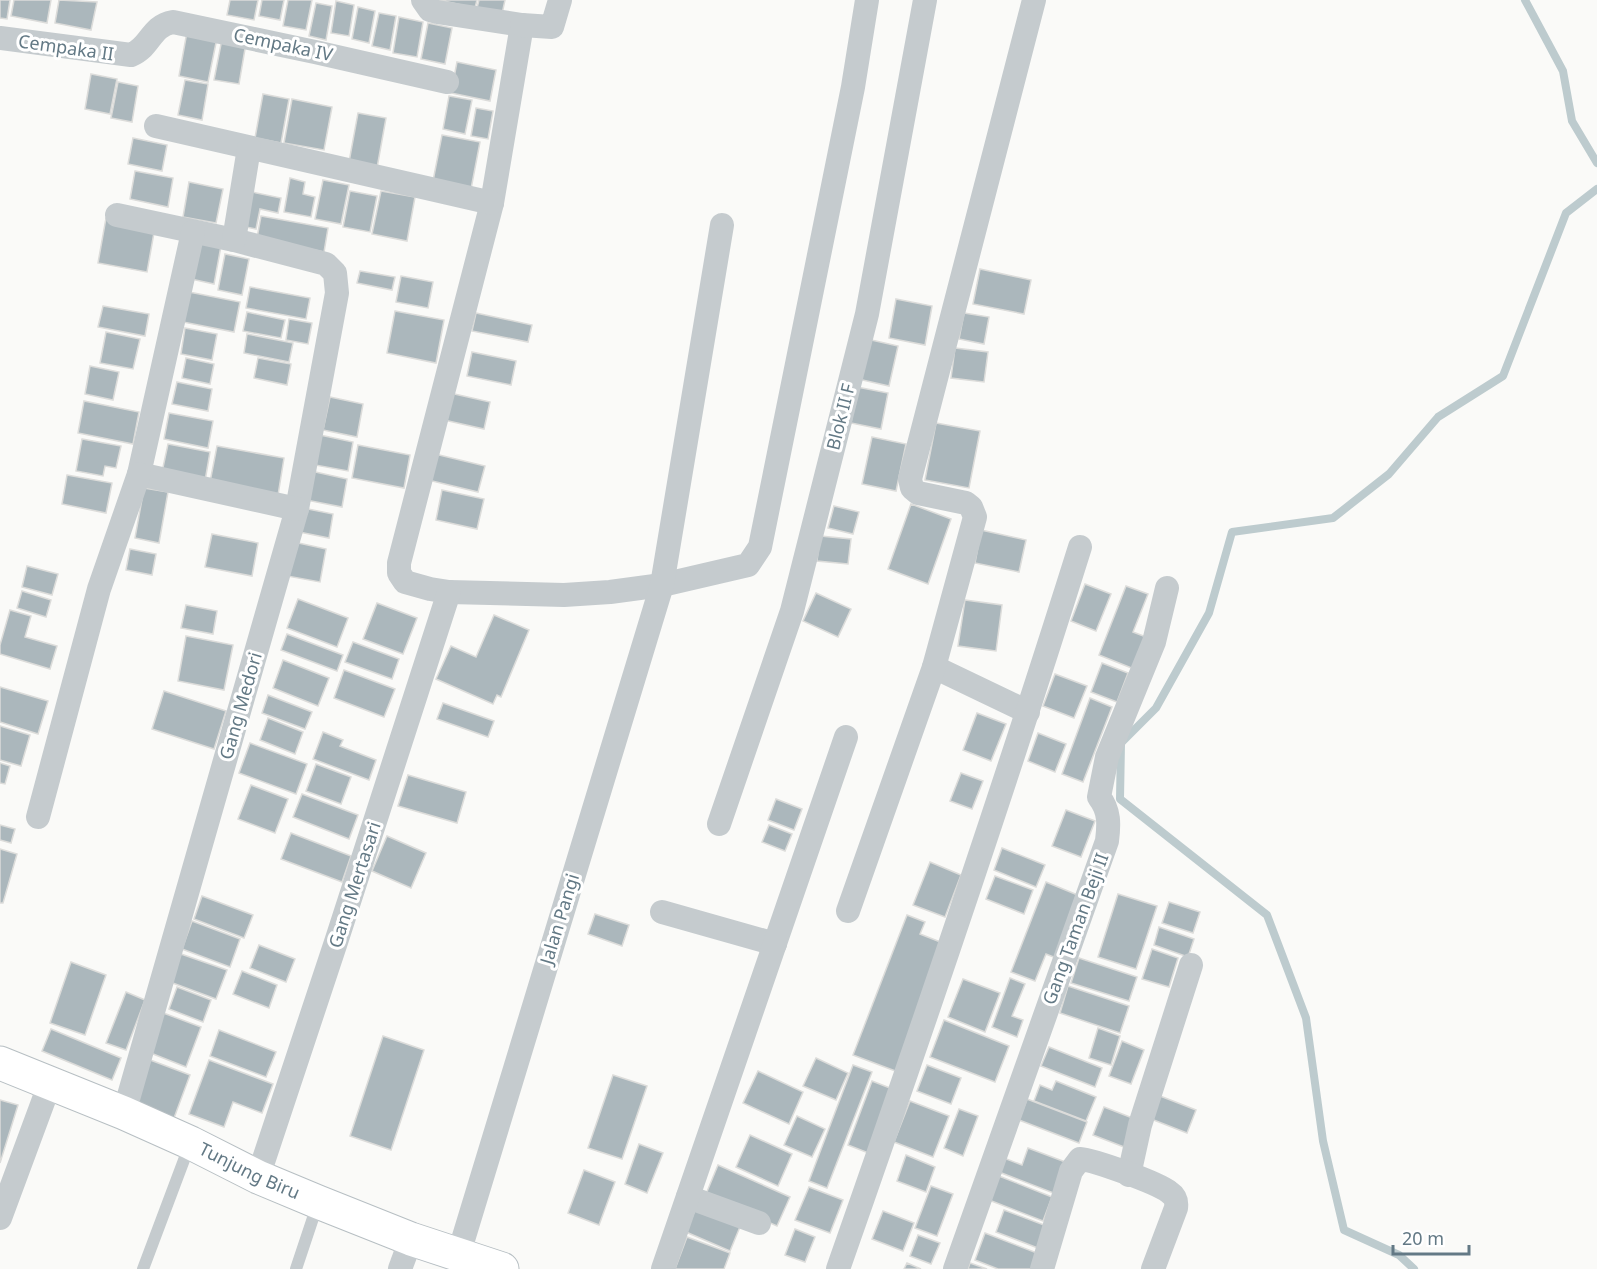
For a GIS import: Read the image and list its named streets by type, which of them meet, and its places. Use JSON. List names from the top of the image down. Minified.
{"streets":{"street":["Cempaka IV","Cempaka II","Blok II F","Gang Medori","Gang Mertasari","Jalan Pangi","Gang Taman Beji II","Tunjung Biru"]},"crossings":[["Cempaka IV","Cempaka II"],["Gang Medori","Tunjung Biru"],["Gang Mertasari","Tunjung Biru"],["Jalan Pangi","Tunjung Biru"]],"scale_bar":"20 m"}
